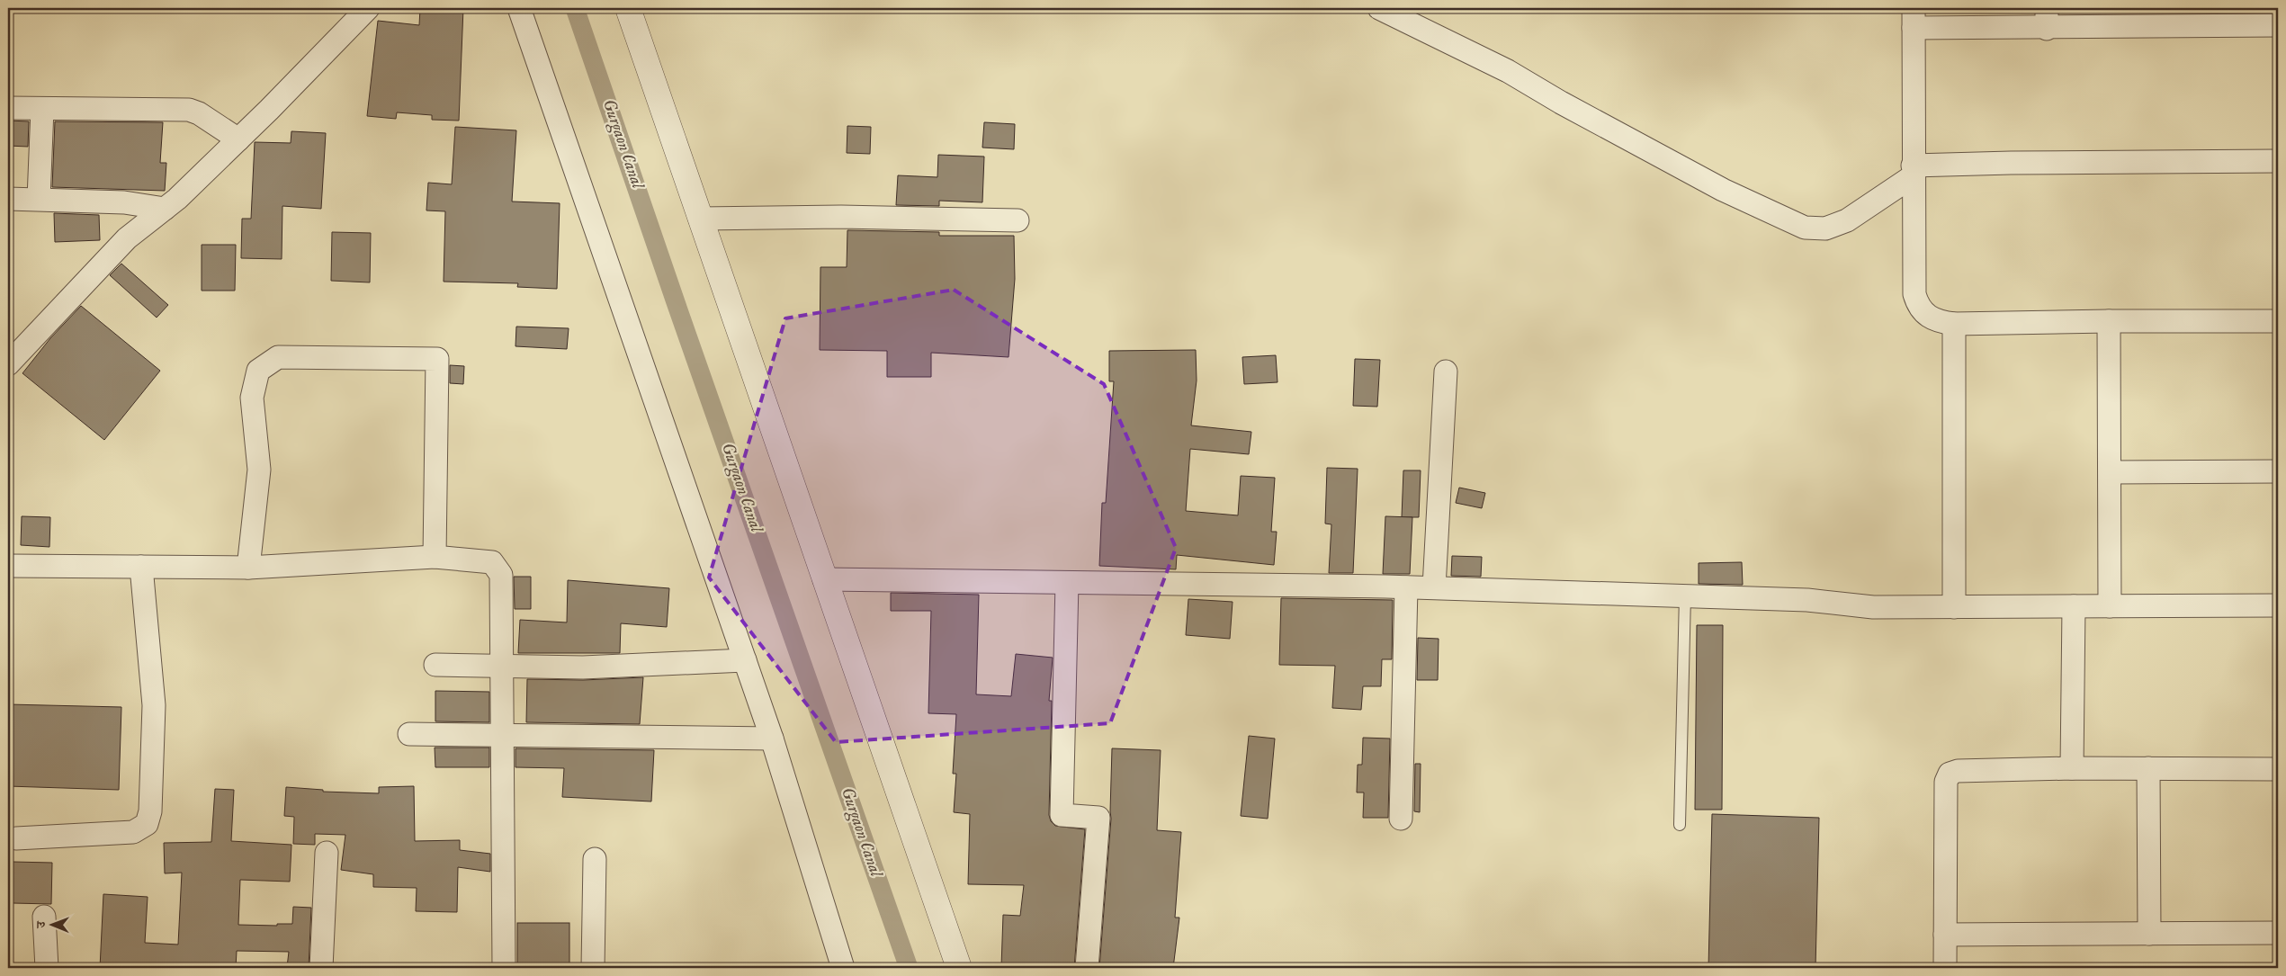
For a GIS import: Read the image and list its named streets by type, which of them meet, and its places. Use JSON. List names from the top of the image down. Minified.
{"water":["Gurgaon Canal"],"north":"left"}
